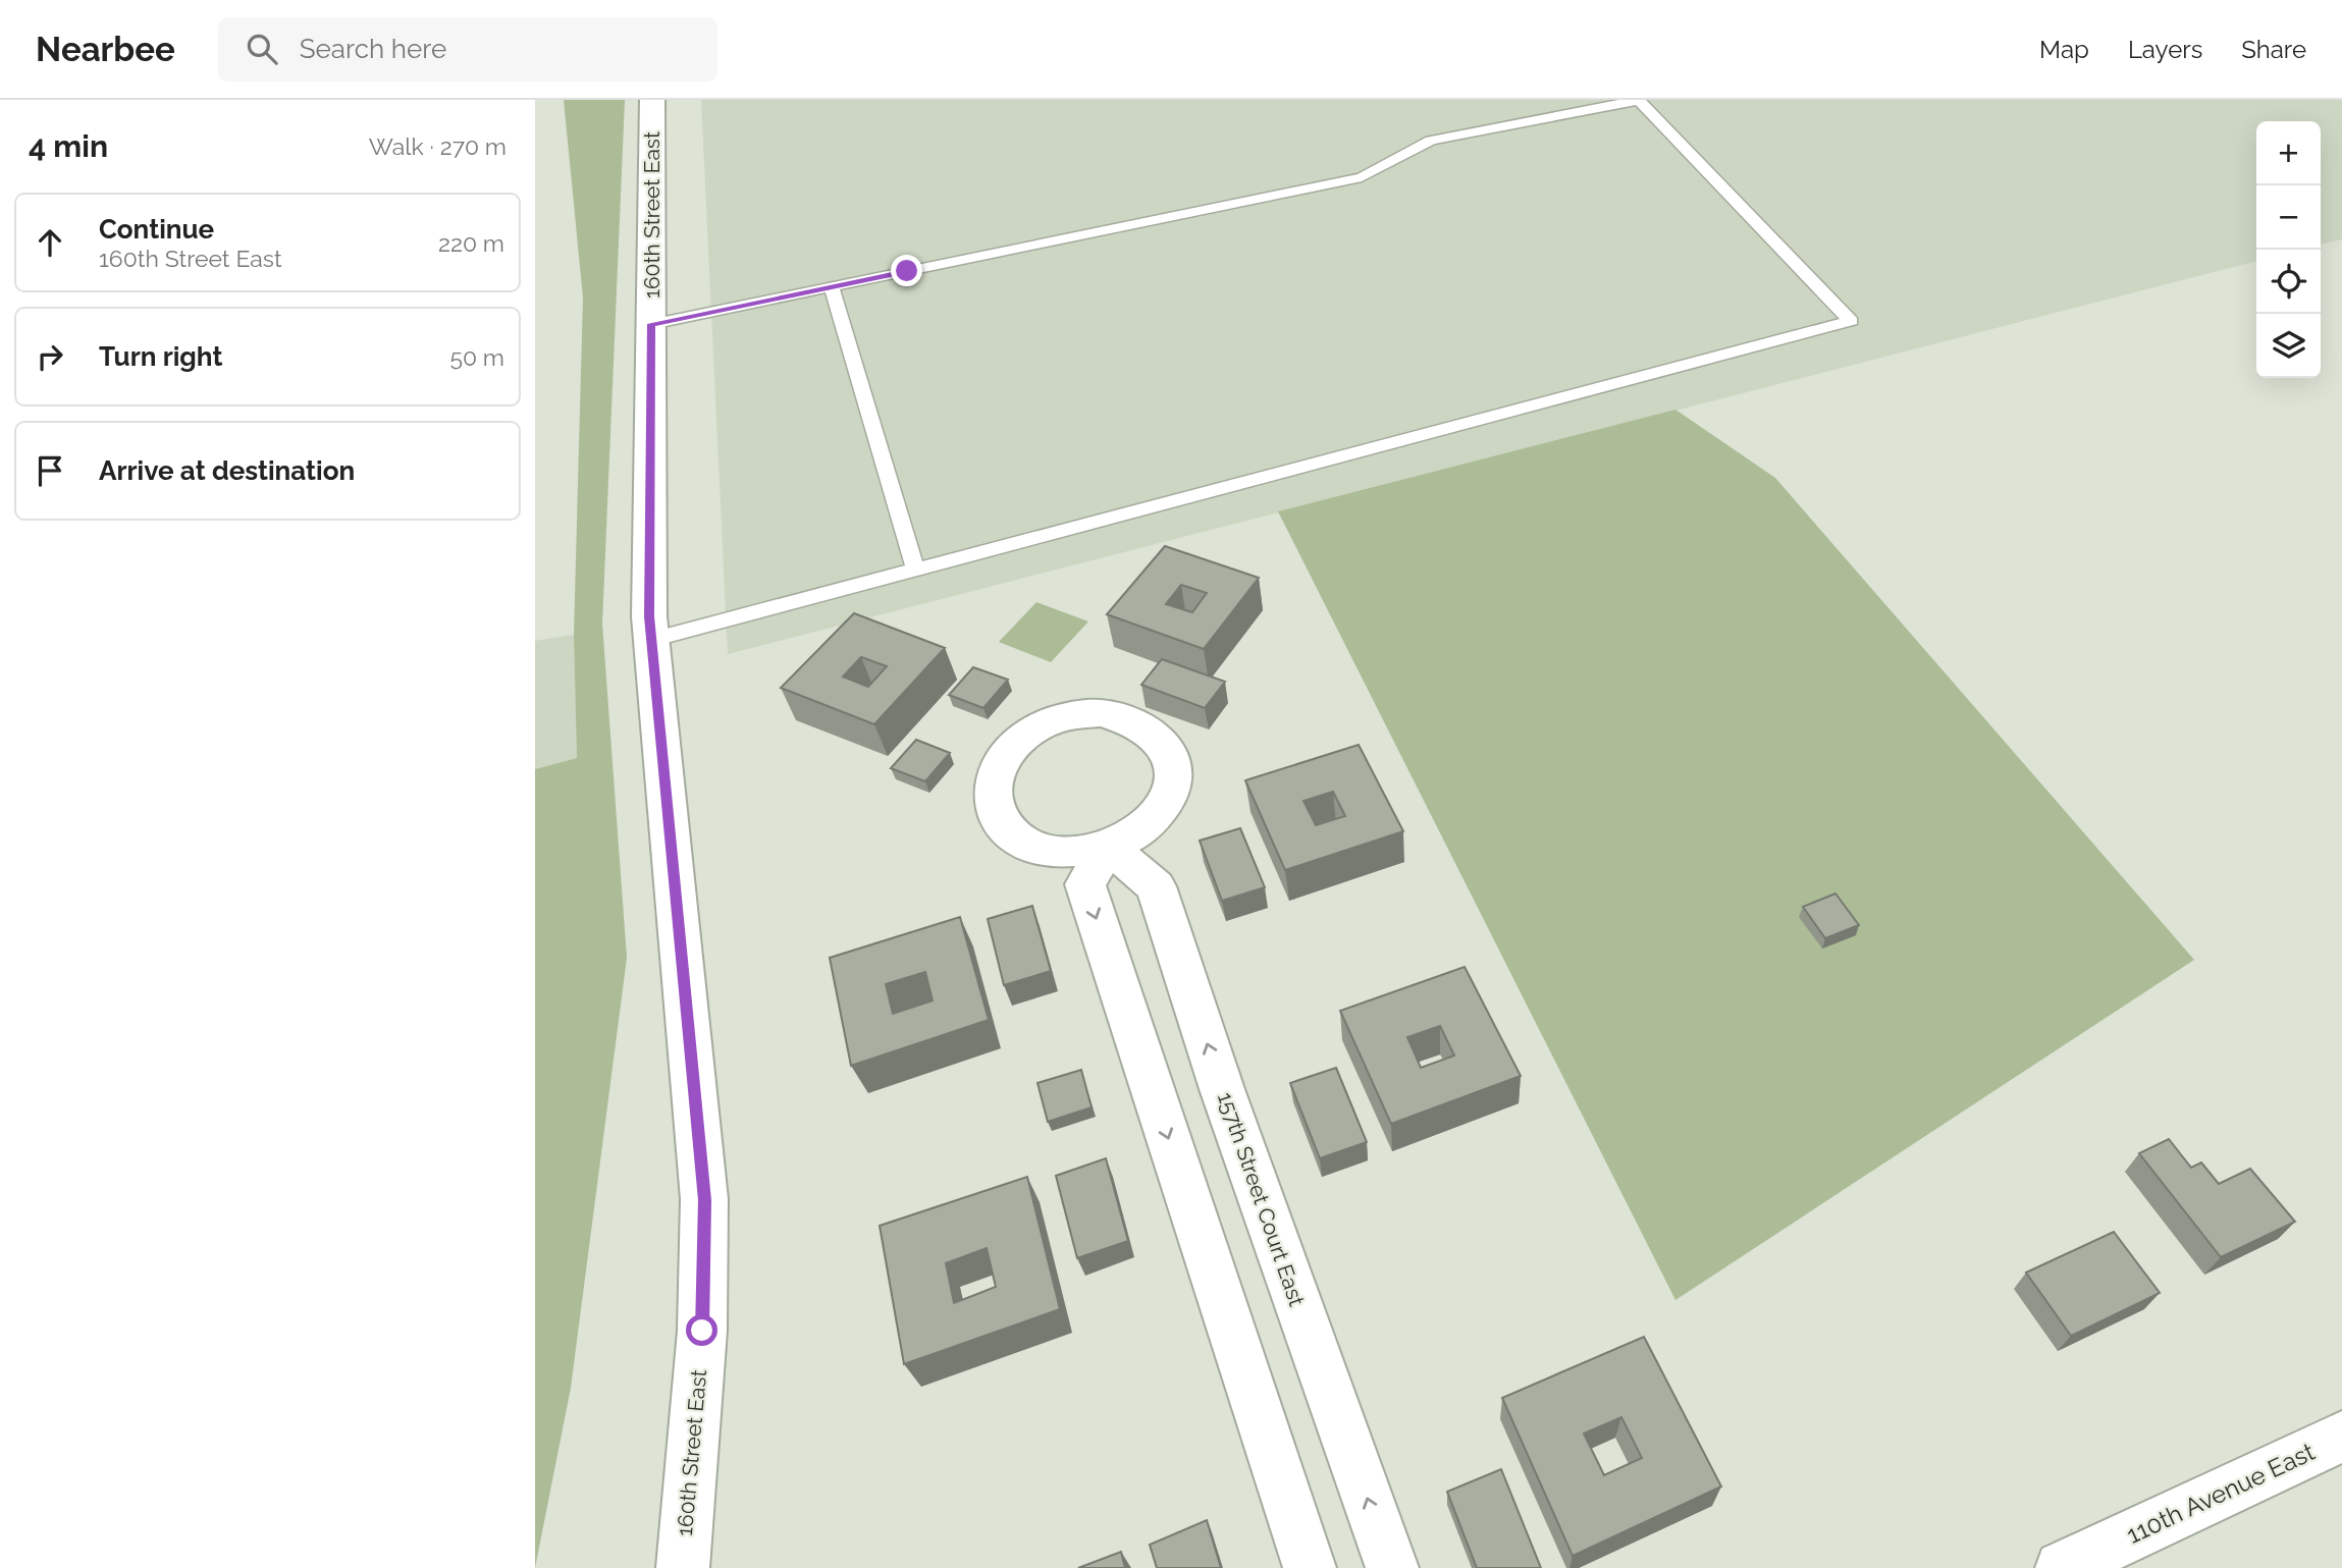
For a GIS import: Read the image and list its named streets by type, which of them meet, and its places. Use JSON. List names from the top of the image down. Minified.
{"streets":{"street":["160th Street East","157th Street Court East","110th Avenue East"]},"page":{"header":"Nearbee","search":"Search here","nav":["Map","Layers","Share"],"heading":["4 min","Walk · 270 m"],"map_buttons":["+","−"],"list":[["Continue","160th Street East","220 m"],["Turn right","50 m"],"Arrive at destination"]}}
